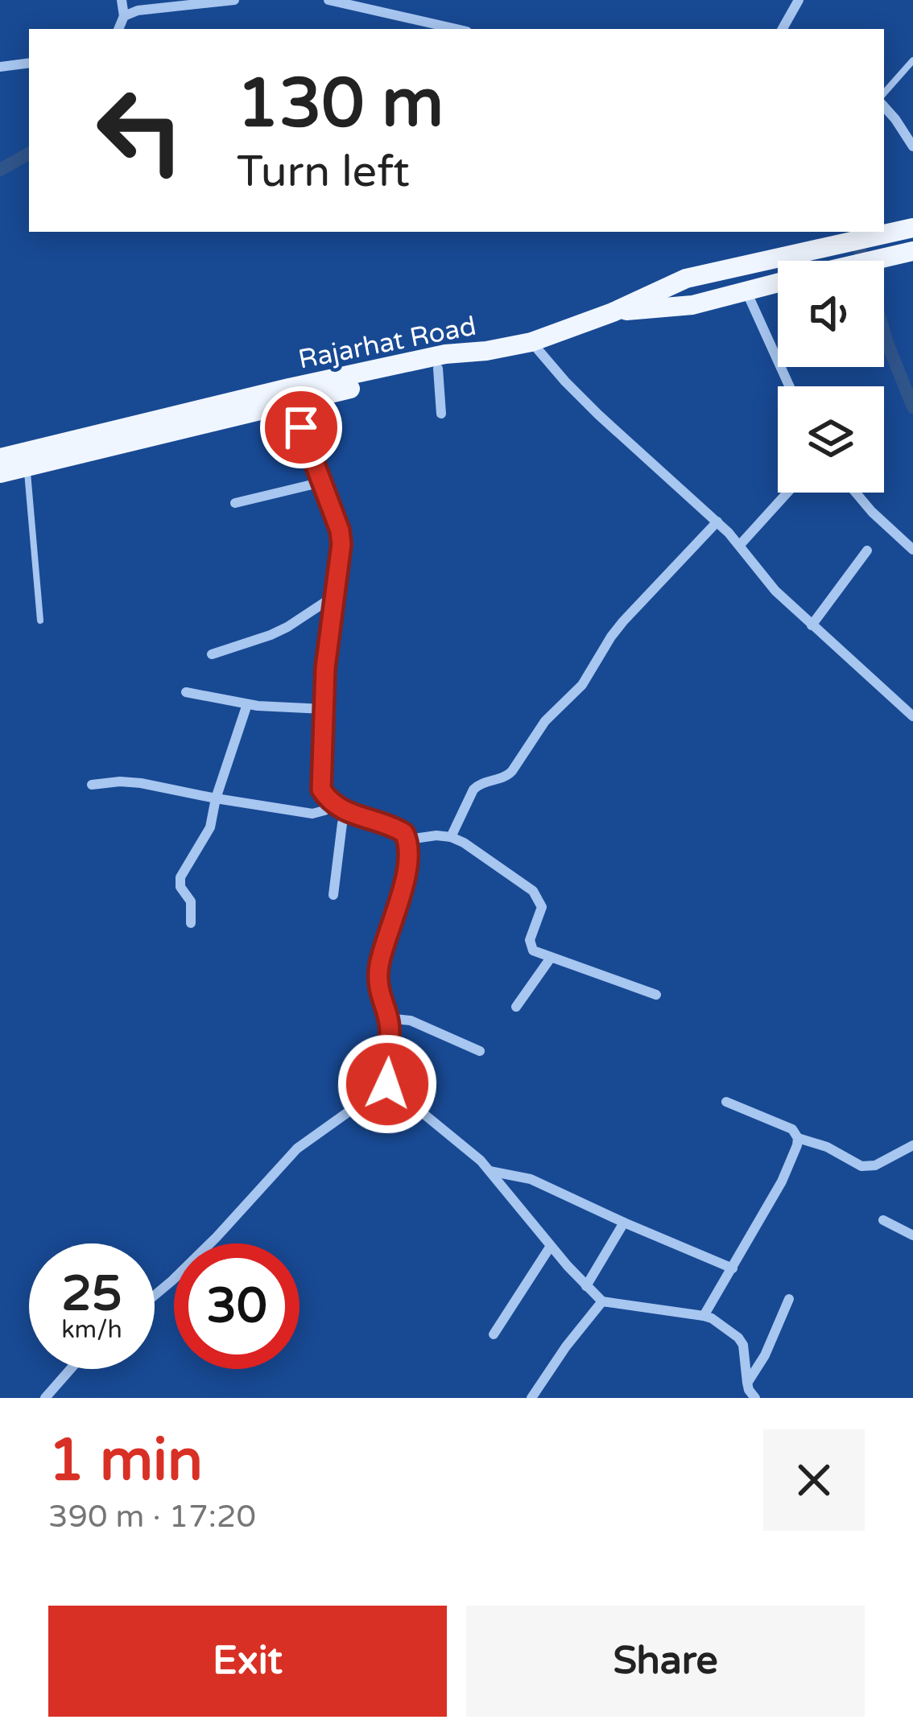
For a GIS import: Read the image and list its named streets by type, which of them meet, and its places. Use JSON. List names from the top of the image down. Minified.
{"streets":{"main road":["Rajarhat Road"]},"page":{"turn":["130 m","Turn left"],"speed":"25 km/h","limit":"30","heading":["1 min","390 m · 17:20"],"buttons":["Exit","Share"]}}
